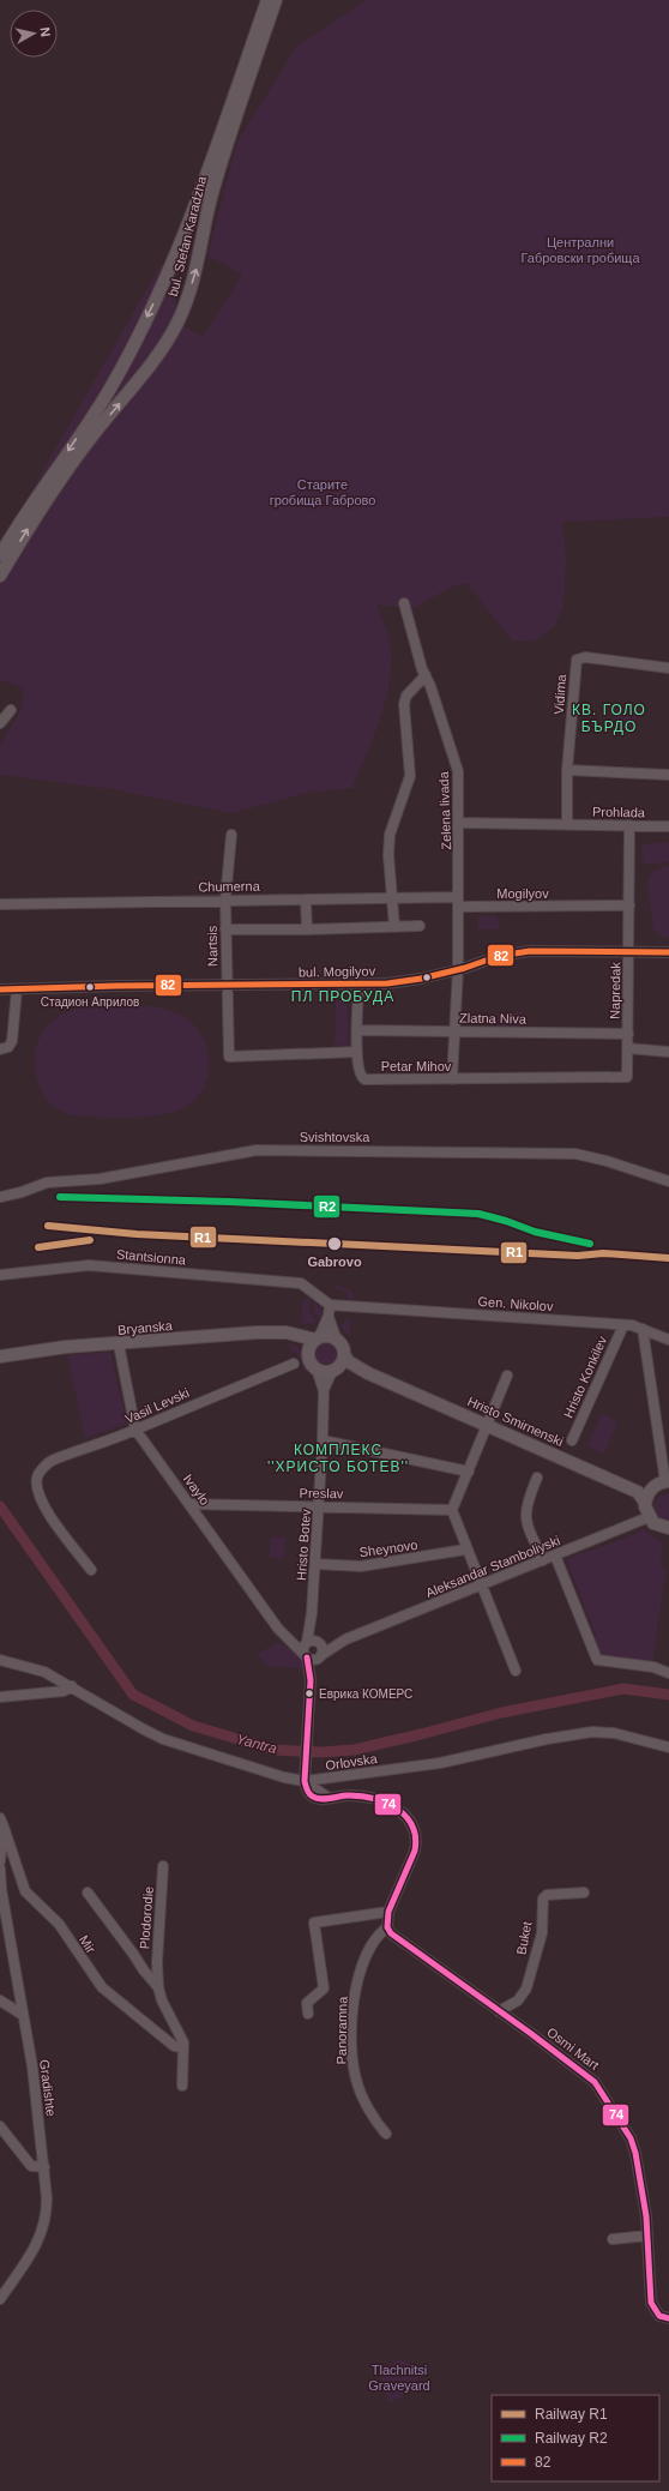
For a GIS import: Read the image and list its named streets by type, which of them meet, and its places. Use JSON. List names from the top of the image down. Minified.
{"streets":{"main road":["bul. Stefan Karadzha","Bryanska","Hristo Smirnenski"],"street":["Vidima","Zelena livada","Prohlada","Chumerna","Mogilyov","Nartsis","bul. Mogilyov","Napredak","Zlatna Niva","Petar Mihov","Svishtovska","Stantsionna","Gen. Nikolov","Hristo Konkilev","Vasil Levski","Ivaylo","Preslav","Hristo Botev","Sheynovo","Aleksandar Stamboliyski","Orlovska","Plodorodie","Buket","Mir","Panoramna","Osmi Mart","Gradishte"]},"crossings":[["Vidima","Prohlada"],["Zelena livada","Prohlada"],["Zelena livada","Chumerna"],["Zelena livada","Mogilyov"],["Zelena livada","bul. Mogilyov"],["Zelena livada","Zlatna Niva"],["Zelena livada","Petar Mihov"],["Prohlada","Napredak"],["Chumerna","Mogilyov"],["Chumerna","Nartsis"],["Mogilyov","Napredak"],["Nartsis","bul. Mogilyov"],["Nartsis","Petar Mihov"],["bul. Mogilyov","Napredak"],["bul. Mogilyov","Petar Mihov"],["Napredak","Zlatna Niva"],["Napredak","Petar Mihov"],["Zlatna Niva","Petar Mihov"],["Stantsionna","Gen. Nikolov"],["Gen. Nikolov","Hristo Konkilev"],["Bryanska","Hristo Smirnenski"],["Bryanska","Ivaylo"],["Bryanska","Hristo Botev"],["Vasil Levski","Ivaylo"],["Hristo Smirnenski","Hristo Botev"],["Ivaylo","Preslav"],["Ivaylo","Hristo Botev"],["Preslav","Hristo Botev"],["Hristo Botev","Sheynovo"],["Hristo Botev","Aleksandar Stamboliyski"],["Buket","Osmi Mart"],["Panoramna","Osmi Mart"]],"districts":["КВ. ГОЛО БЪРДО","ПЛ ПРОБУДА","КОМПЛЕКС ''ХРИСТО БОТЕВ''"],"water":["Yantra"],"parks":["Централни Габровски гробища","Старите гробища Габрово","Tlachnitsi Graveyard"],"places":["Стадион Априлов","Gabrovo","Еврика КОМЕРС"],"lines":["transit line 82","rail line R2","rail line R1","transit line 74"],"legend":["Railway R1","Railway R2","82"],"north":"right"}
